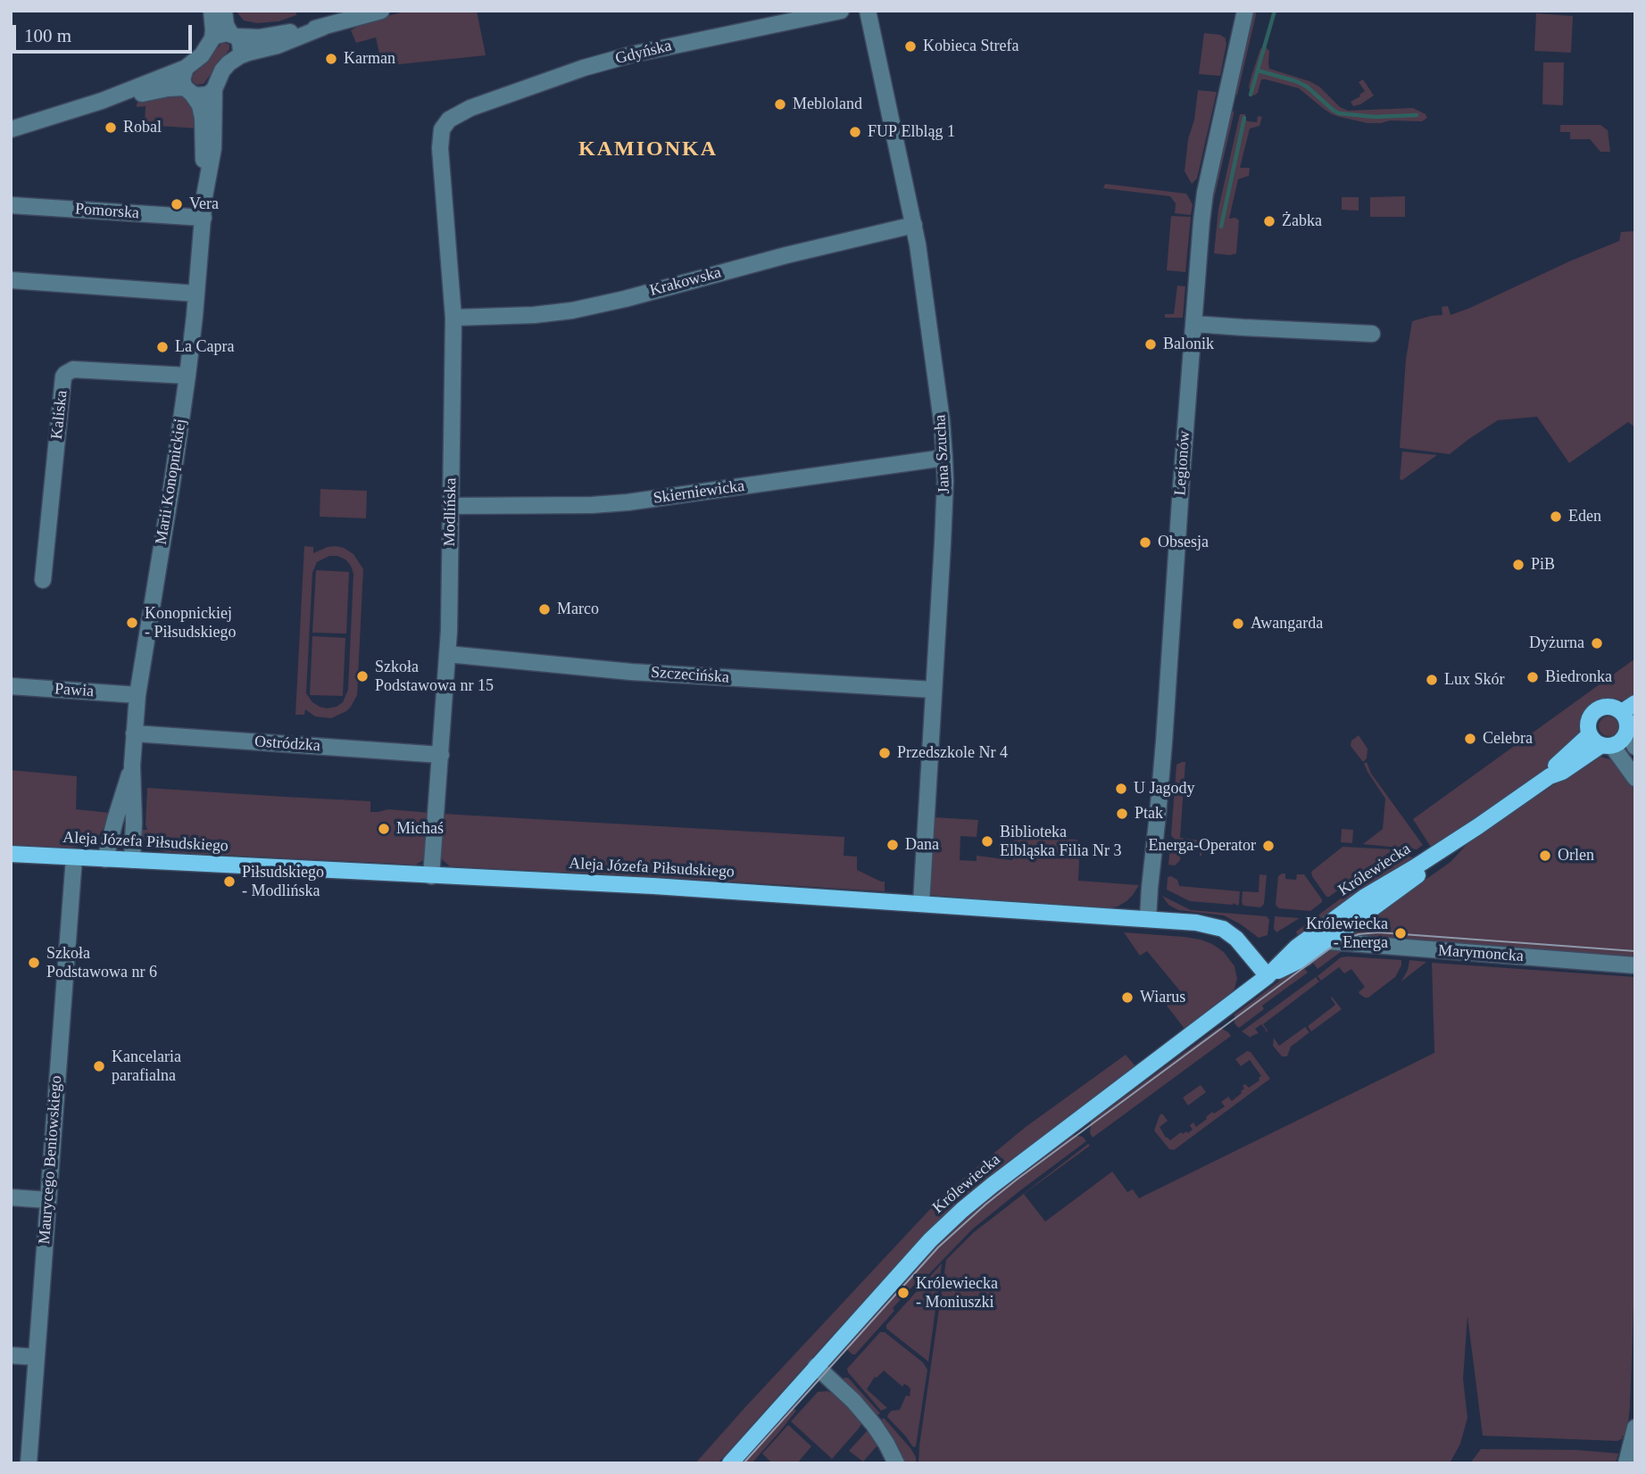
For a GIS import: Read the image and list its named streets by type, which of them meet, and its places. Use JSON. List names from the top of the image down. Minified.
{"streets":{"main road":["Aleja Józefa Piłsudskiego","Królewiecka"],"street":["Gdyńska","Pomorska","Krakowska","Kaliska","Jana Szucha","Legionów","Marii Konopnickiej","Skierniewicka","Modlińska","Szczecińska","Pawia","Ostródzka","Marymoncka","Maurycego Beniowskiego"]},"crossings":[["Gdyńska","Modlińska"],["Pomorska","Marii Konopnickiej"],["Krakowska","Jana Szucha"],["Krakowska","Modlińska"],["Kaliska","Marii Konopnickiej"],["Jana Szucha","Skierniewicka"],["Jana Szucha","Szczecińska"],["Jana Szucha","Aleja Józefa Piłsudskiego"],["Legionów","Aleja Józefa Piłsudskiego"],["Marii Konopnickiej","Pawia"],["Marii Konopnickiej","Ostródzka"],["Marii Konopnickiej","Aleja Józefa Piłsudskiego"],["Skierniewicka","Modlińska"],["Modlińska","Szczecińska"],["Modlińska","Ostródzka"],["Modlińska","Aleja Józefa Piłsudskiego"],["Aleja Józefa Piłsudskiego","Królewiecka"],["Aleja Józefa Piłsudskiego","Maurycego Beniowskiego"],["Królewiecka","Marymoncka"]],"districts":["KAMIONKA"],"places":["Kobieca Strefa","Karman","Mebloland","Robal","FUP Elbląg 1","Vera","Żabka","Balonik","La Capra","Eden","Obsesja","PiB","Marco","Konopnickiej - Piłsudskiego","Awangarda","Dyżurna","Szkoła Podstawowa nr 15","Biedronka","Lux Skór","Celebra","Przedszkole Nr 4","U Jagody","Ptak","Michaś","Biblioteka Elbląska Filia Nr 3","Dana","Energa-Operator","Orlen","Piłsudskiego - Modlińska","Królewiecka - Energa","Szkoła Podstawowa nr 6","Wiarus","Kancelaria parafialna","Królewiecka - Moniuszki"],"scale_bar":"100 m"}
